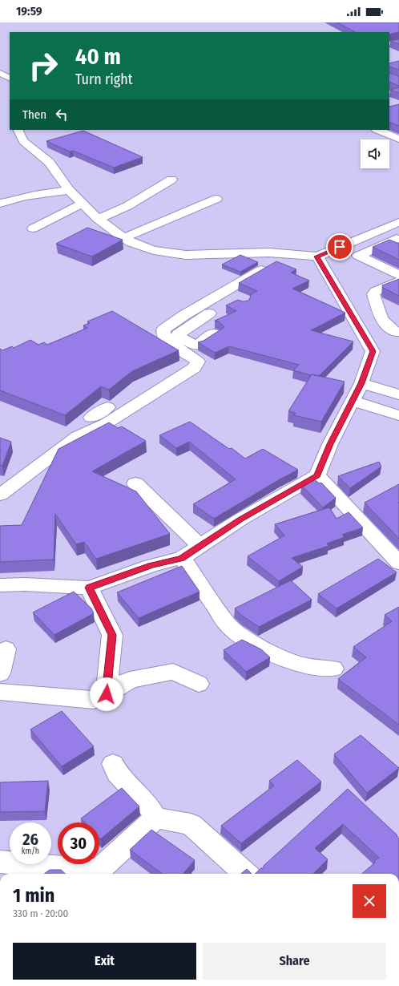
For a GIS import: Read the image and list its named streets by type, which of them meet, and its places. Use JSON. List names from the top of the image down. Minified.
{"page":{"status":"19:59","turn":["40 m","Turn right"],"then":"Then","speed":"26 km/h","limit":"30","heading":["1 min","330 m · 20:00"],"buttons":["Exit","Share"]}}
